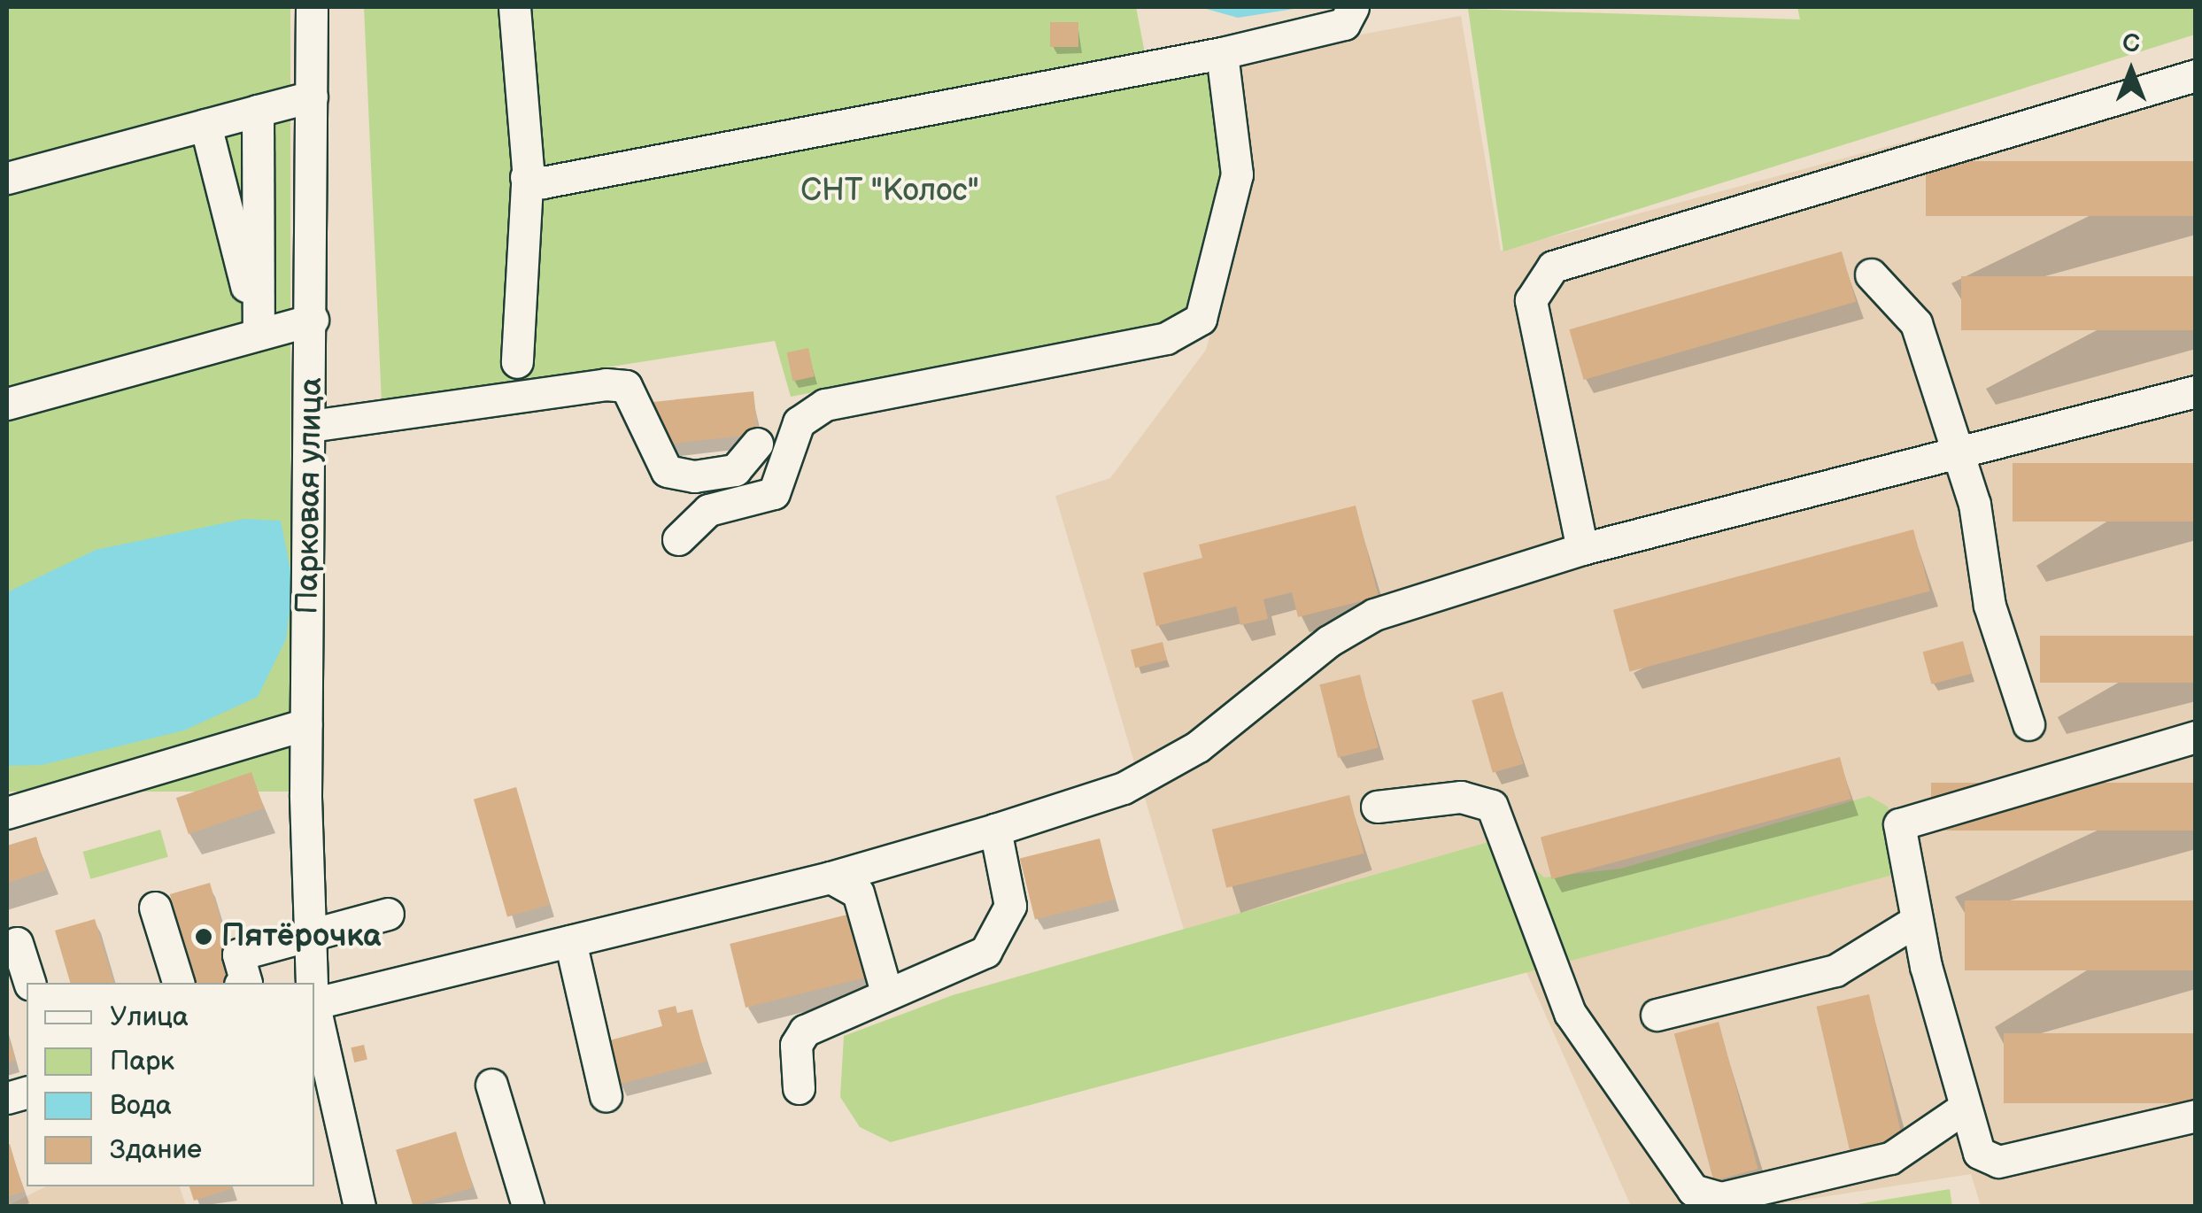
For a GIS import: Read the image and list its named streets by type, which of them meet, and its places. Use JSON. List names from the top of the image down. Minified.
{"streets":{"street":["Парковая улица"]},"parks":["СНТ \"Колос\""],"places":["Пятёрочка"],"legend":["Улица","Парк","Вода","Здание"],"north":"top"}
